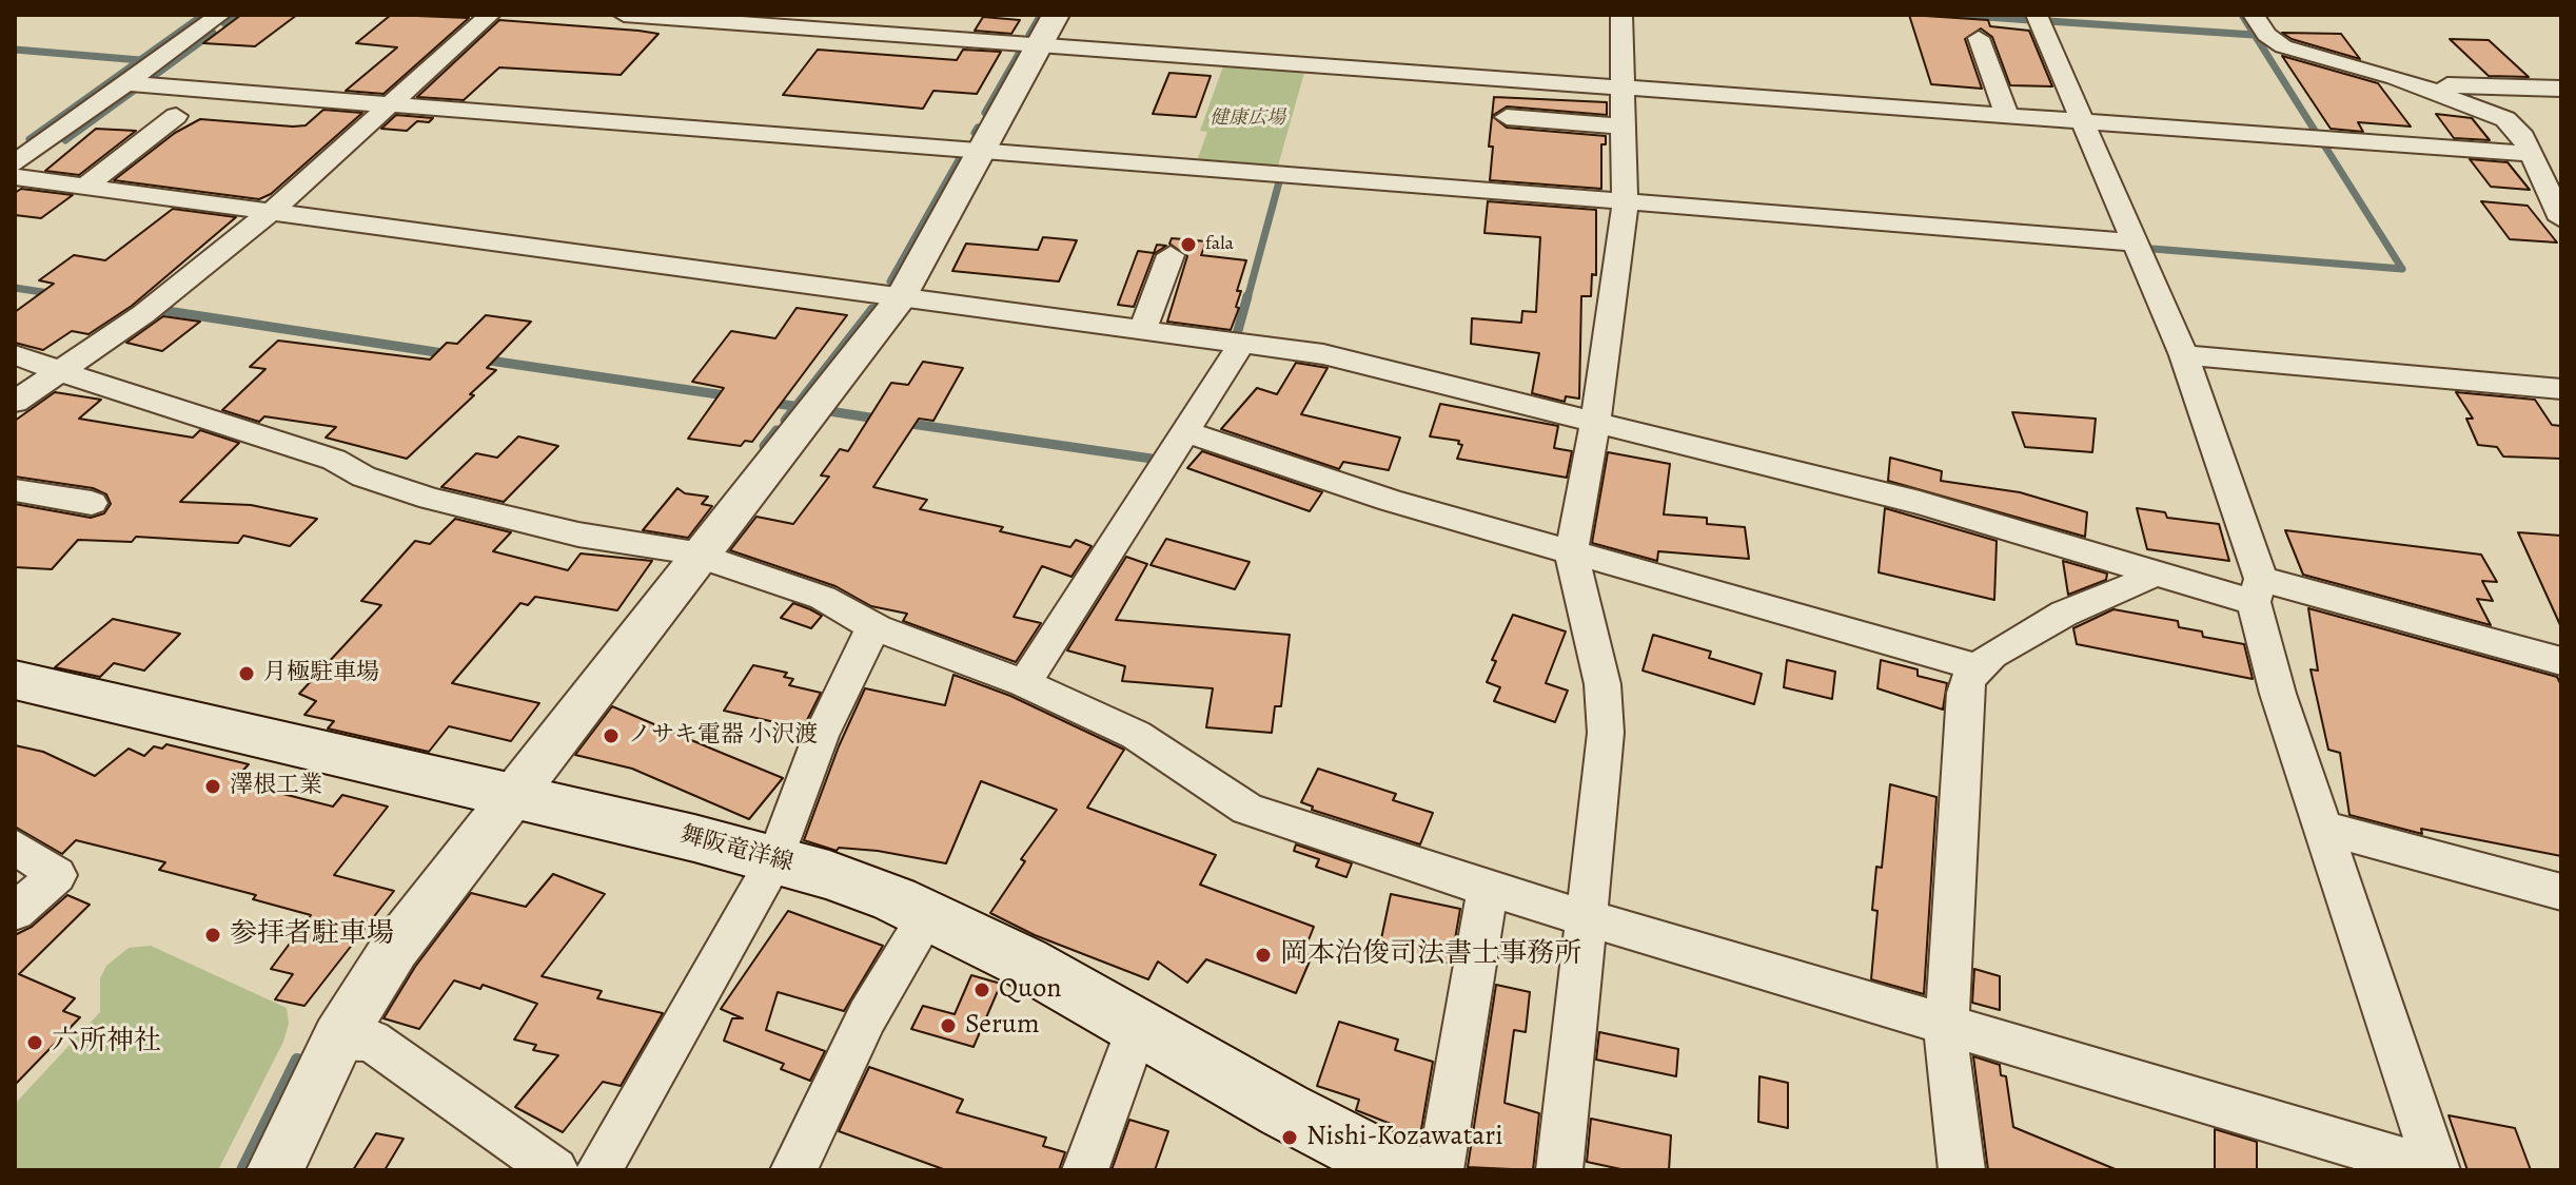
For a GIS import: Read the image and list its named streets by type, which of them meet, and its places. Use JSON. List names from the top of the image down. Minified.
{"streets":{"main road":["舞阪竜洋線"]},"parks":["健康広場"],"places":["fala","月極駐車場","ノサキ電器 小沢渡","澤根工業","参拝者駐車場","岡本治俊司法書士事務所","Quon","Serum","六所神社","Nishi-Kozawatari"]}
